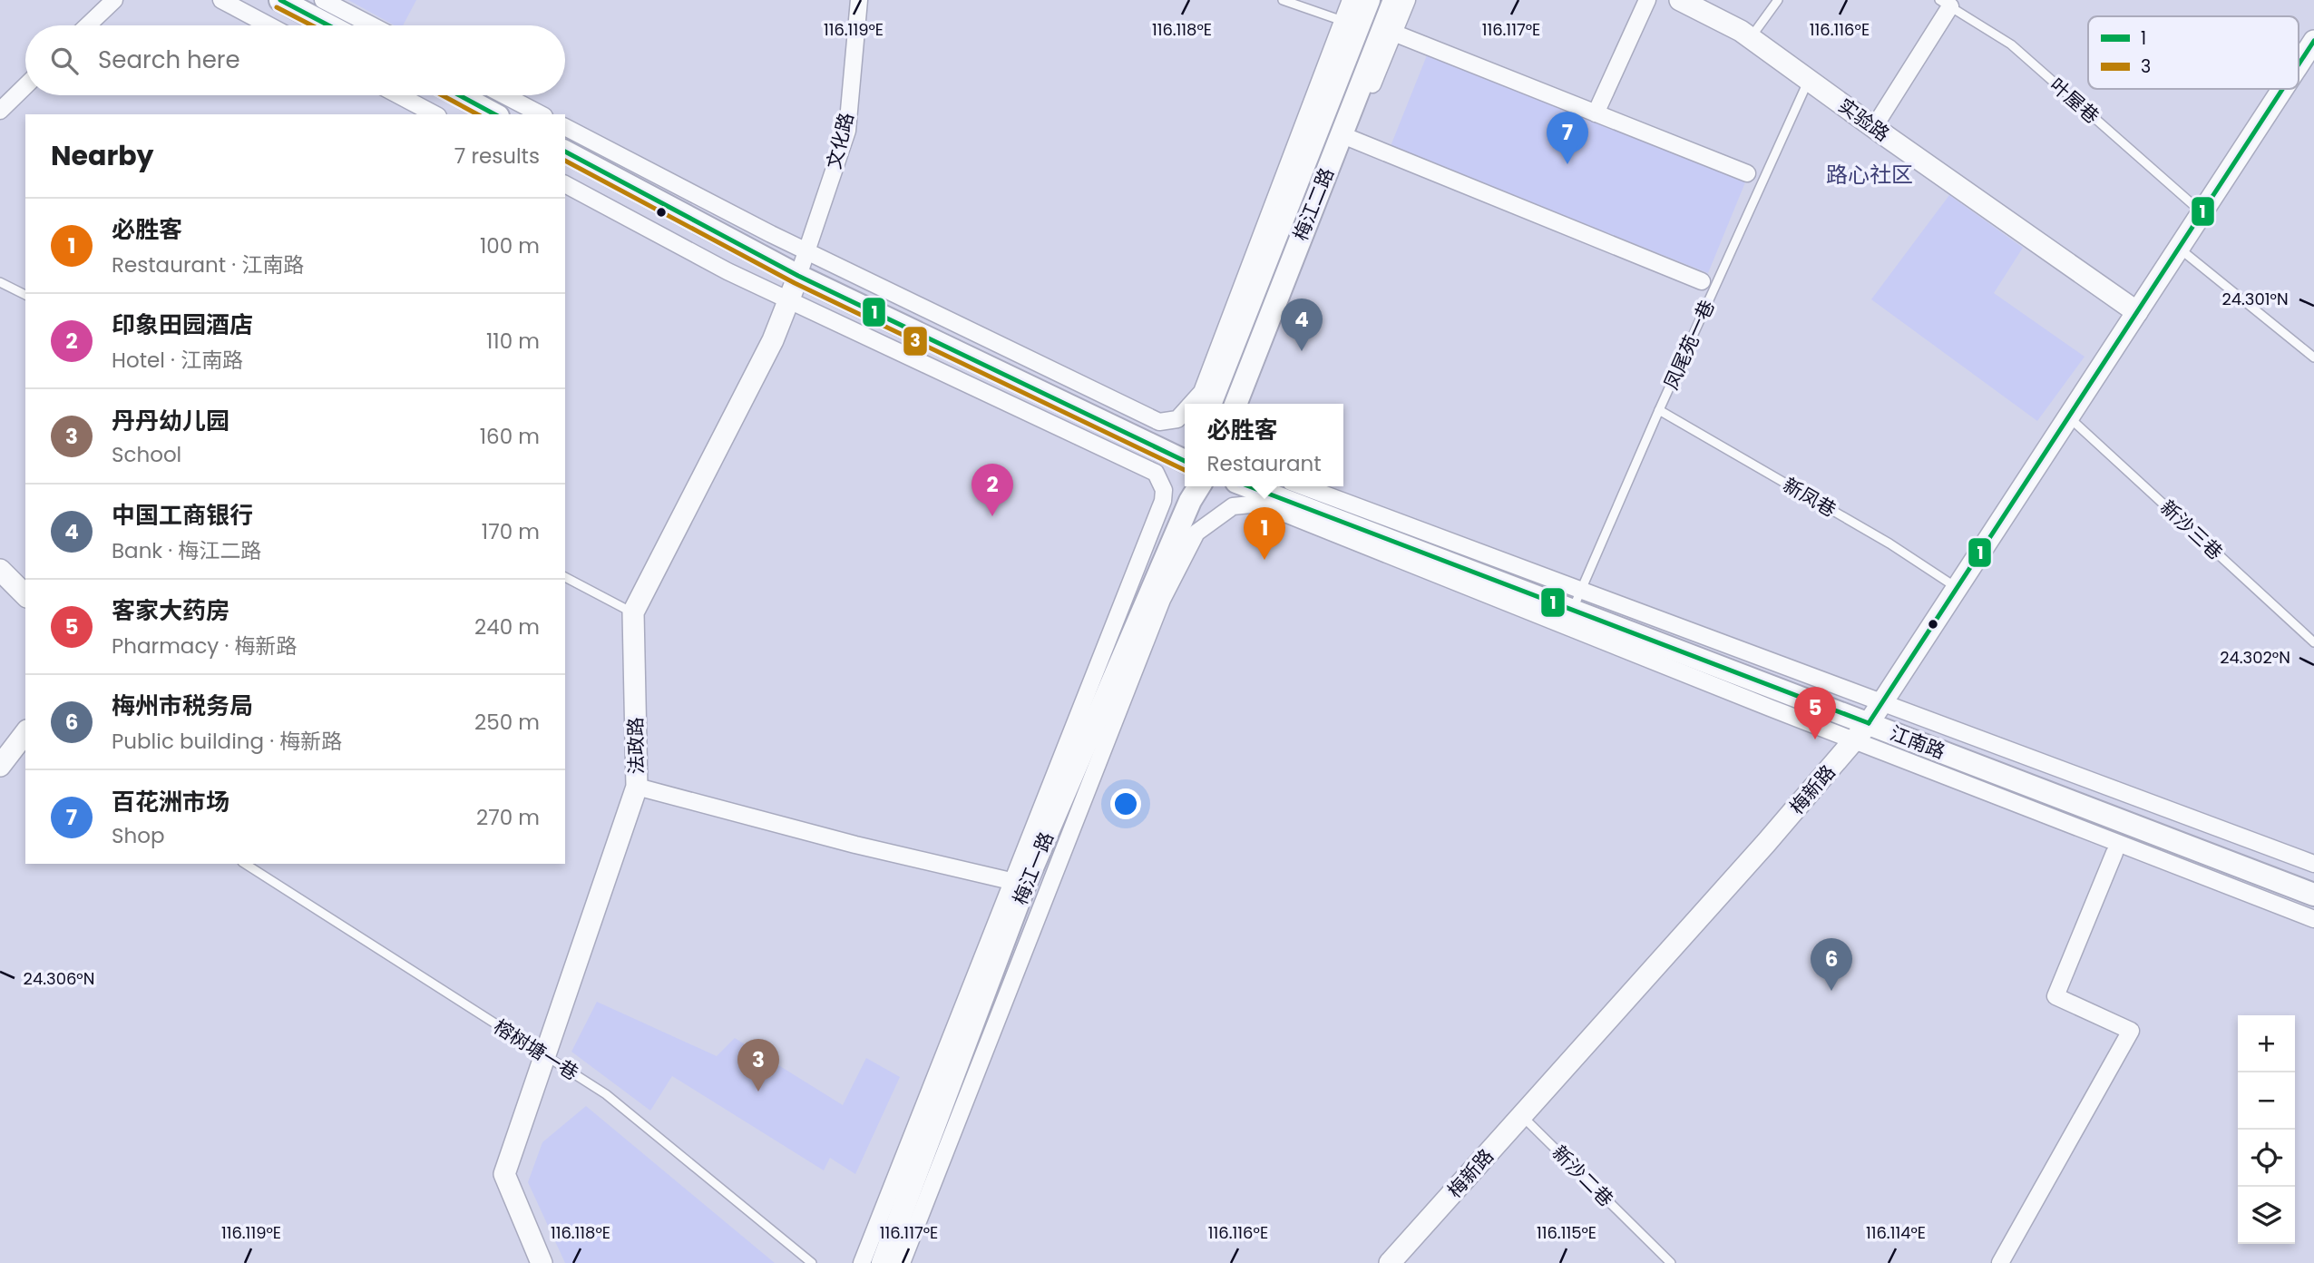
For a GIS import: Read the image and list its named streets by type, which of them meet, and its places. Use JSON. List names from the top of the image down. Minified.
{"streets":{"main road":["梅江二路","江南路","梅江一路"],"street":["实验路","文化路","法政路","梅新路"],"lane":["叶屋巷","凤尾苑一巷","新凤巷","新沙三巷","榕树塘一巷","新沙二巷"]},"crossings":[["叶屋巷","梅新路"],["实验路","凤尾苑一巷"],["实验路","梅新路"],["文化路","法政路"],["凤尾苑一巷","新凤巷"],["凤尾苑一巷","江南路"],["新凤巷","梅新路"],["新沙三巷","梅新路"],["江南路","梅新路"],["法政路","榕树塘一巷"],["梅新路","新沙二巷"]],"districts":["路心社区"],"lines":["transit line 1","transit line 3"],"legend":["1","3"],"page":{"search":"Search here","pins":["7","4","2","1","5","6","3"],"heading":["Nearby","7 results"],"list":[{"mark":"1","name":"必胜客","note":"Restaurant · 江南路","value":"100 m"},{"mark":"2","name":"印象田园酒店","note":"Hotel · 江南路","value":"110 m"},{"mark":"3","name":"丹丹幼儿园","note":"School","value":"160 m"},{"mark":"4","name":"中国工商银行","note":"Bank · 梅江二路","value":"170 m"},{"mark":"5","name":"客家大药房","note":"Pharmacy · 梅新路","value":"240 m"},{"mark":"6","name":"梅州市税务局","note":"Public building · 梅新路","value":"250 m"},{"mark":"7","name":"百花洲市场","note":"Shop","value":"270 m"}],"popup":["必胜客","Restaurant"],"map_buttons":["+","−"]},"coordinates":["116.119°E","116.118°E","116.117°E","116.116°E","24.301°N","24.302°N","24.306°N","116.115°E","116.114°E"]}
